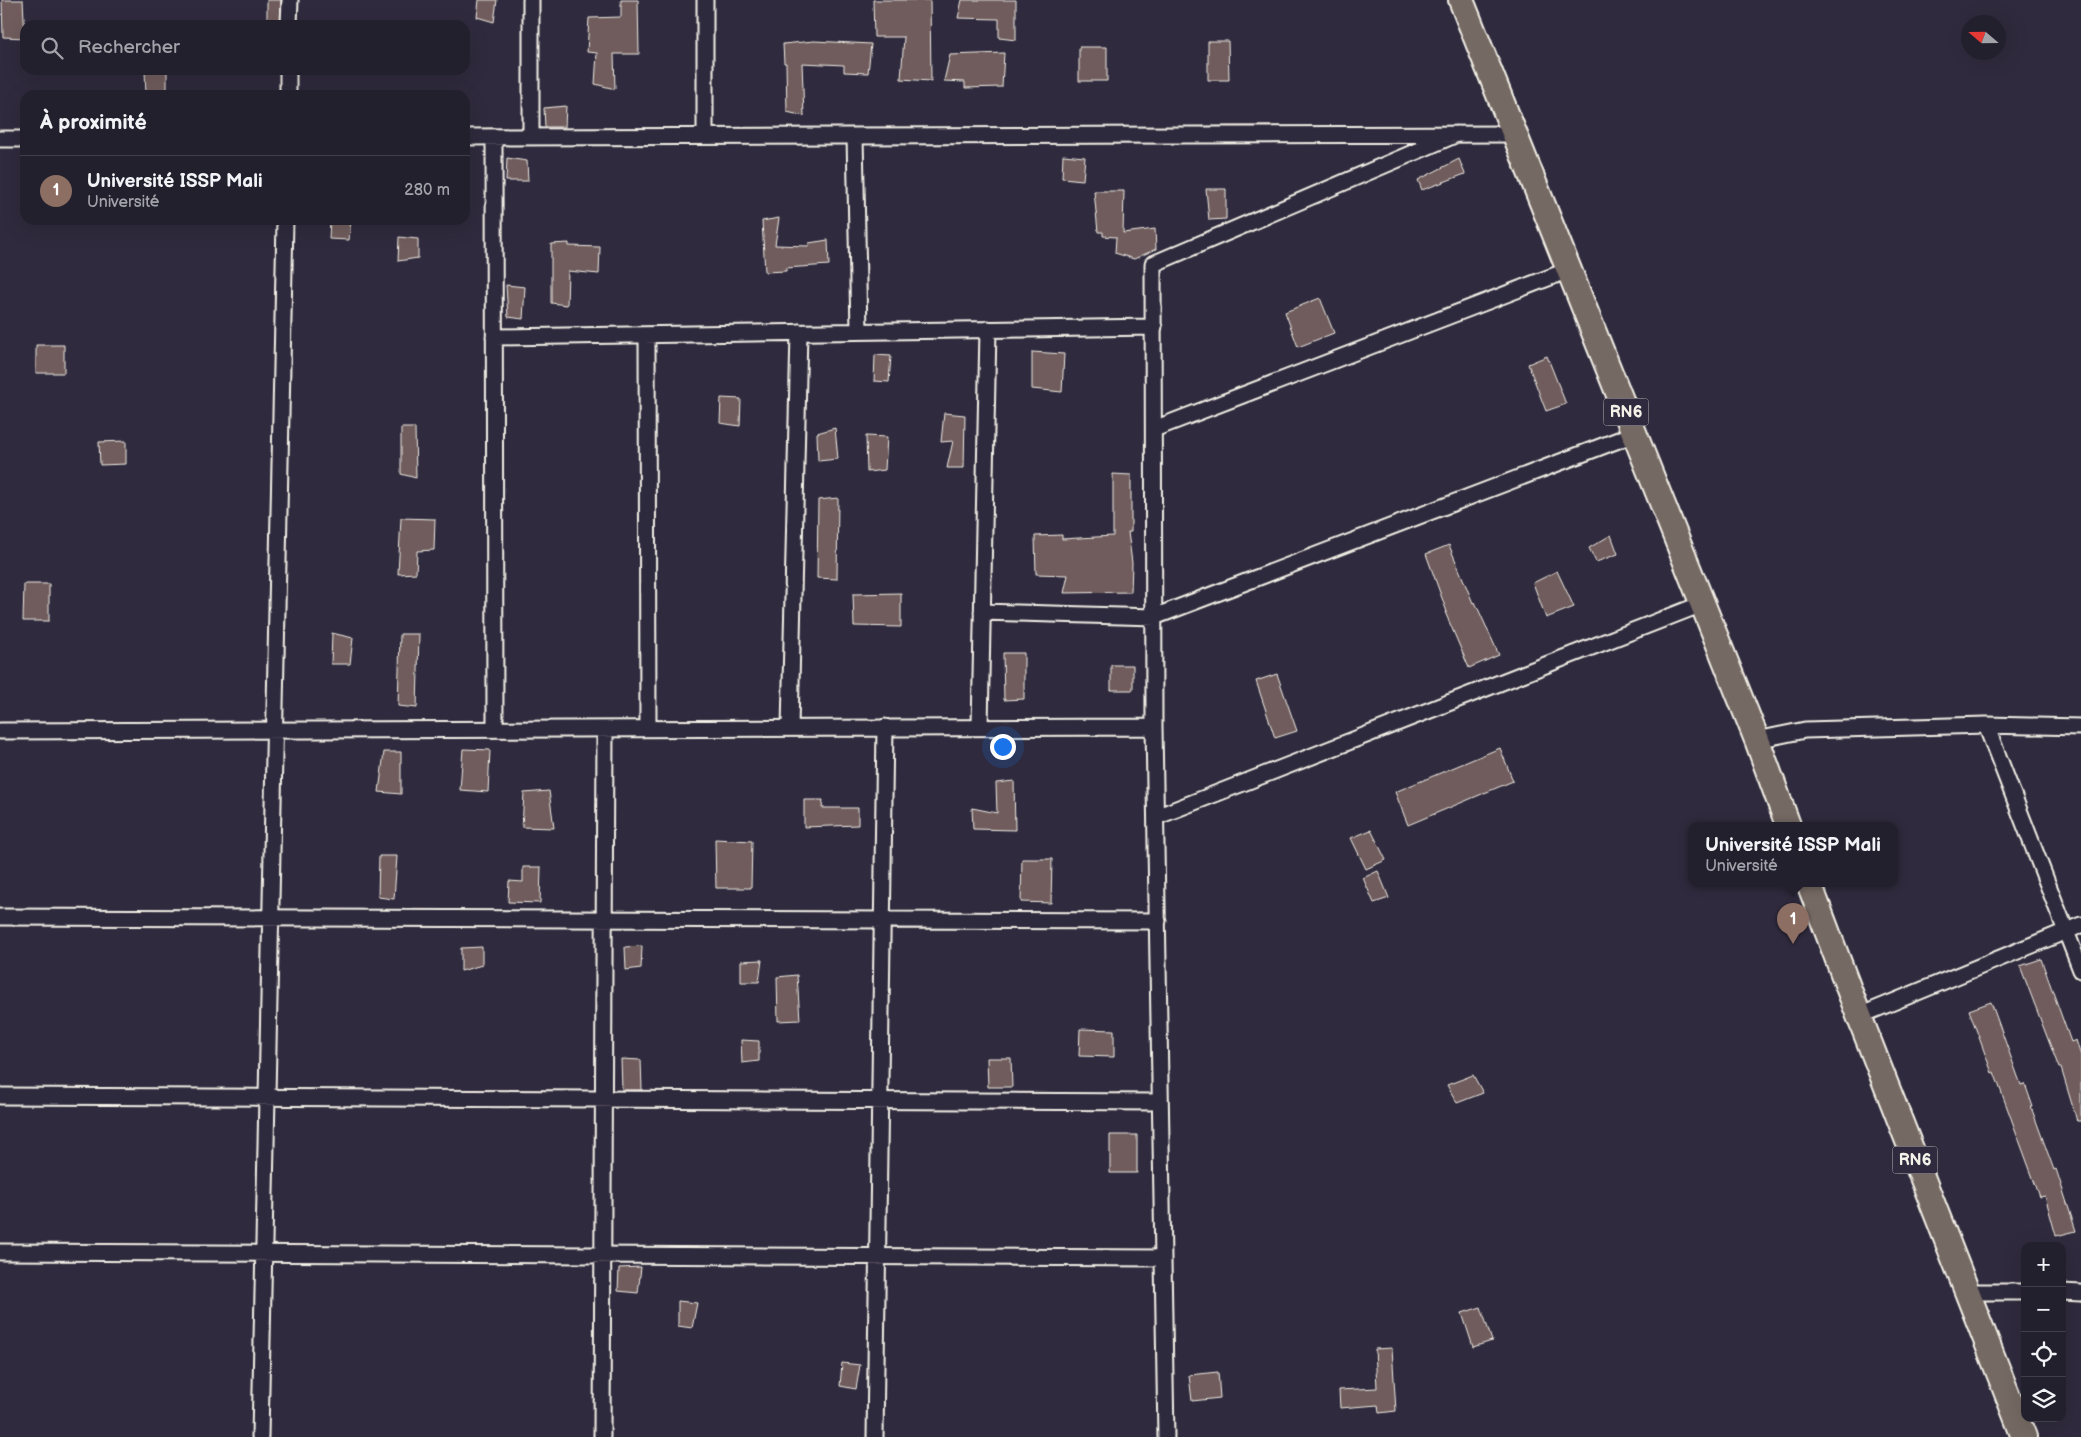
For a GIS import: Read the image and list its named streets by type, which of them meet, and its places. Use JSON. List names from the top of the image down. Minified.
{"streets":{"main road":["RN6"]},"north":"left","page":{"search":"Rechercher","heading":"À proximité","list":[{"mark":"1","name":"Université ISSP Mali","note":"Université","value":"280 m"}],"popup":["Université ISSP Mali","Université"],"pins":"1","map_buttons":["+","−"]}}
